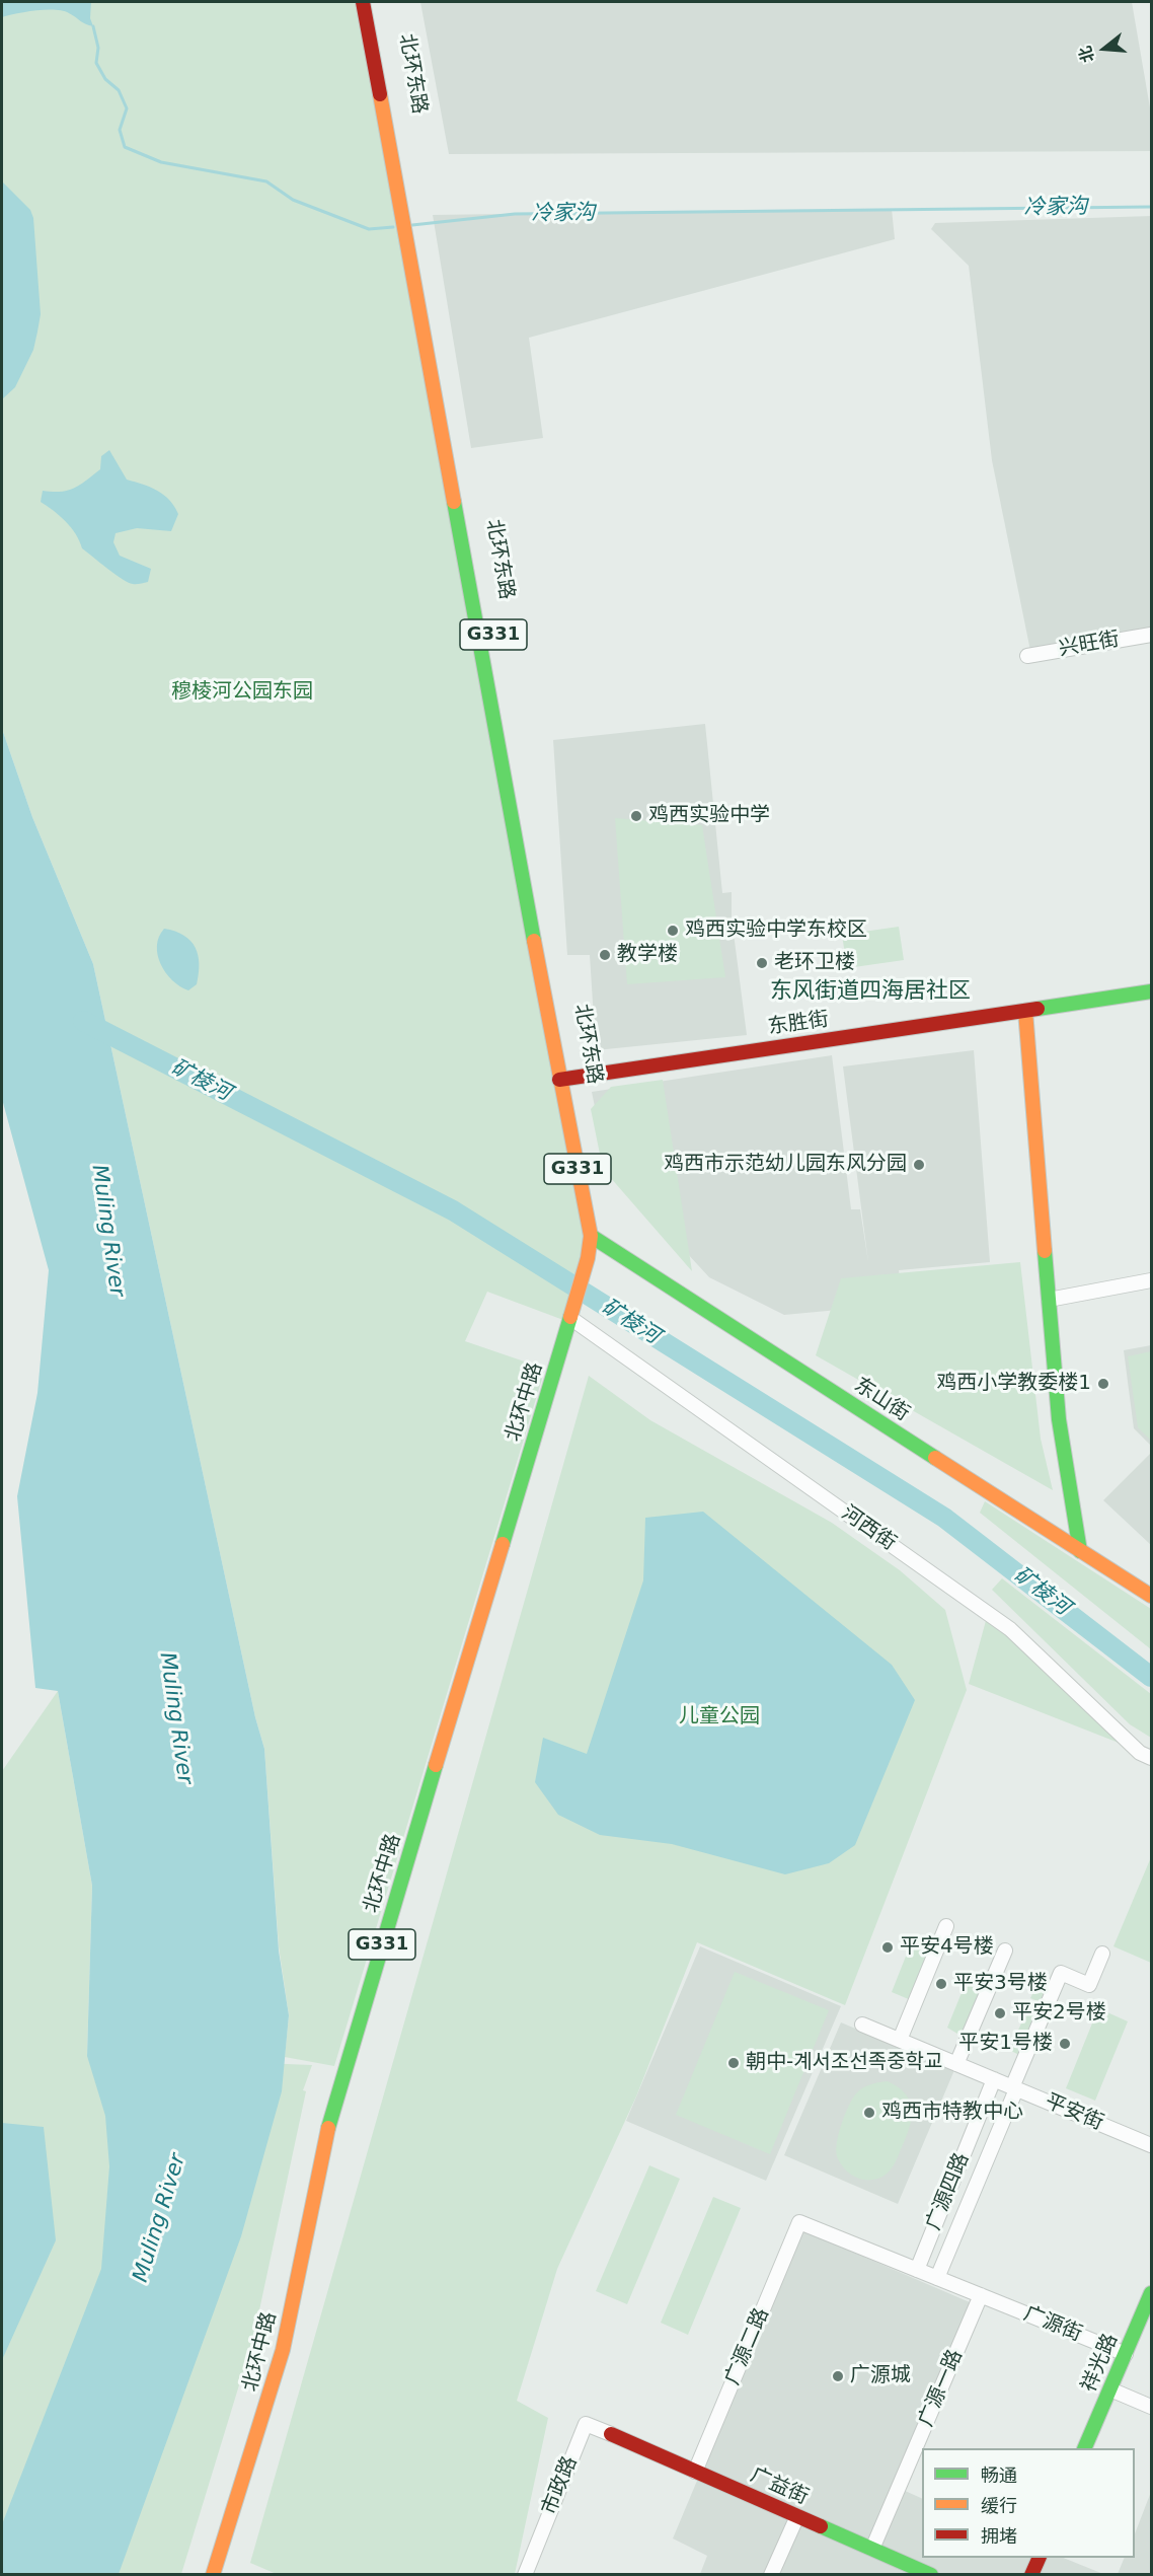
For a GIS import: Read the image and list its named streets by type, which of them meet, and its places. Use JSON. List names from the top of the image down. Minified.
{"streets":{"main road":["北环东路","G331","东胜街","东山街","北环中路","祥光路","广益街"],"street":["兴旺街","河西街","平安街","广源四路","广源街","广源二路","广源一路","市政路"]},"crossings":[["北环东路","东胜街"],["北环东路","东山街"],["北环东路","北环中路"],["北环中路","河西街"],["平安街","广源四路"],["广源四路","广源街"],["广源街","广源二路"],["广源街","祥光路"],["广源街","广源一路"],["广源二路","广益街"],["广源一路","广益街"],["市政路","广益街"]],"districts":["东风街道四海居社区"],"water":["冷家沟","矿棱河","Muling River"],"parks":["穆棱河公园东园","儿童公园"],"places":["鸡西实验中学","鸡西实验中学东校区","教学楼","老环卫楼","鸡西市示范幼儿园东风分园","鸡西小学教委楼1","平安4号楼","平安3号楼","平安2号楼","平安1号楼","朝中-계서조선족중학교","鸡西市特教中心","广源城"],"legend":["畅通","缓行","拥堵"],"north":"left"}
